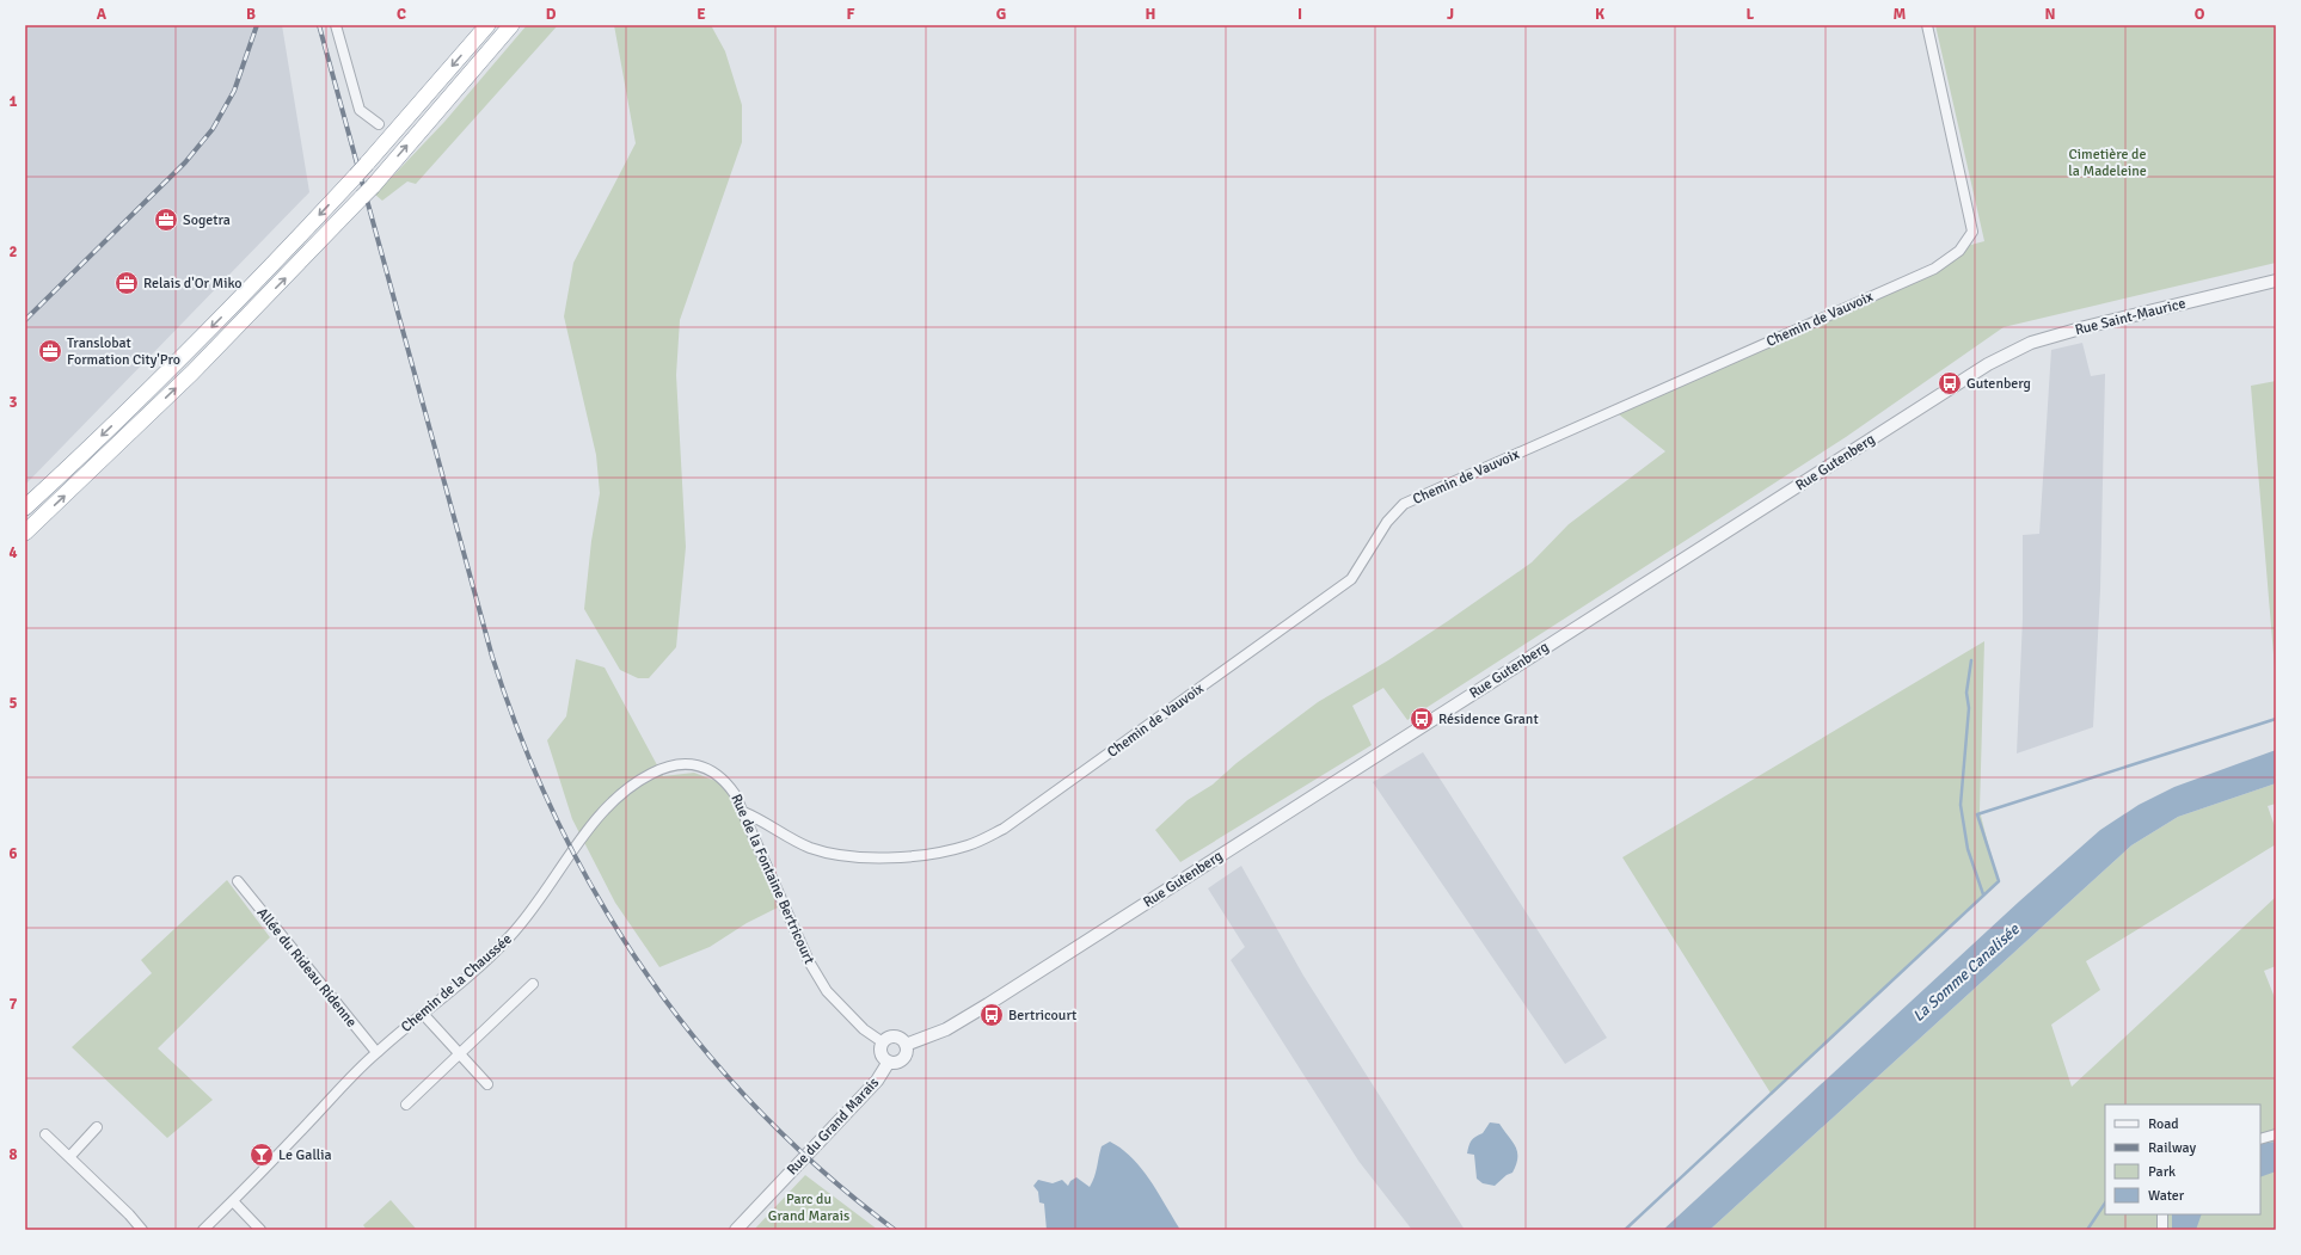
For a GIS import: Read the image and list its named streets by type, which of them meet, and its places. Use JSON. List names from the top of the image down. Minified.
{"streets":{"street":["Rue Saint-Maurice","Chemin de Vauvoix","Rue Gutenberg","Rue de la Fontaine Bertricourt","Allée du Rideau Ridenne","Chemin de la Chaussée","Rue du Grand Marais"]},"crossings":[["Rue Saint-Maurice","Rue Gutenberg"],["Chemin de Vauvoix","Rue de la Fontaine Bertricourt"],["Rue Gutenberg","Rue de la Fontaine Bertricourt"],["Rue Gutenberg","Rue du Grand Marais"],["Rue de la Fontaine Bertricourt","Chemin de la Chaussée"],["Rue de la Fontaine Bertricourt","Rue du Grand Marais"],["Allée du Rideau Ridenne","Chemin de la Chaussée"]],"water":["La Somme Canalisée"],"parks":["Cimetière de la Madeleine","Parc du Grand Marais"],"places":{"office":["Sogetra","Relais d'Or Miko","Translobat Formation City'Pro"],"bus stop":["Gutenberg","Résidence Grant","Bertricourt"],"bar":["Le Gallia"]},"legend":["Road","Railway","Park","Water"],"grid":{"columns":["A","B","C","D","E","F","G","H","I","J","K","L","M","N","O"],"rows":["1","2","3","4","5","6","7","8"]}}
